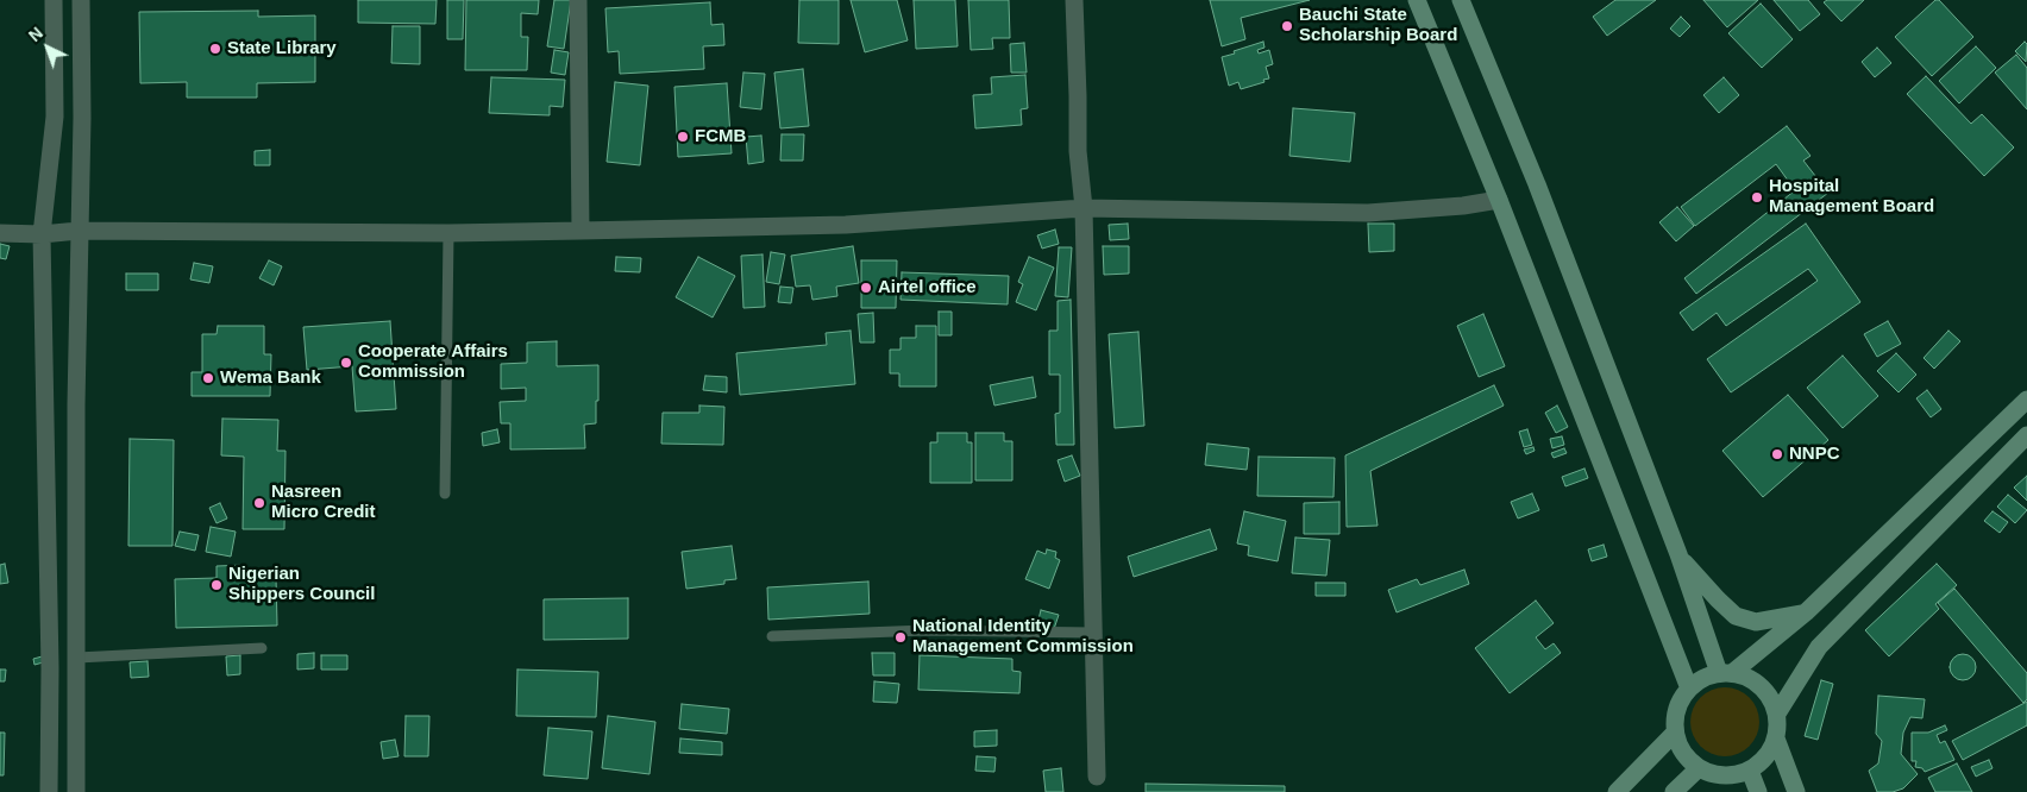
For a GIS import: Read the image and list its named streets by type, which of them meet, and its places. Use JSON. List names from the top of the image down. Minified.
{"places":["Bauchi State Scholarship Board","State Library","FCMB","Hospital Management Board","Airtel office","Cooperate Affairs Commission","Wema Bank","NNPC","Nasreen Micro Credit","Nigerian Shippers Council","National Identity Management Commission"],"north":"top left"}
